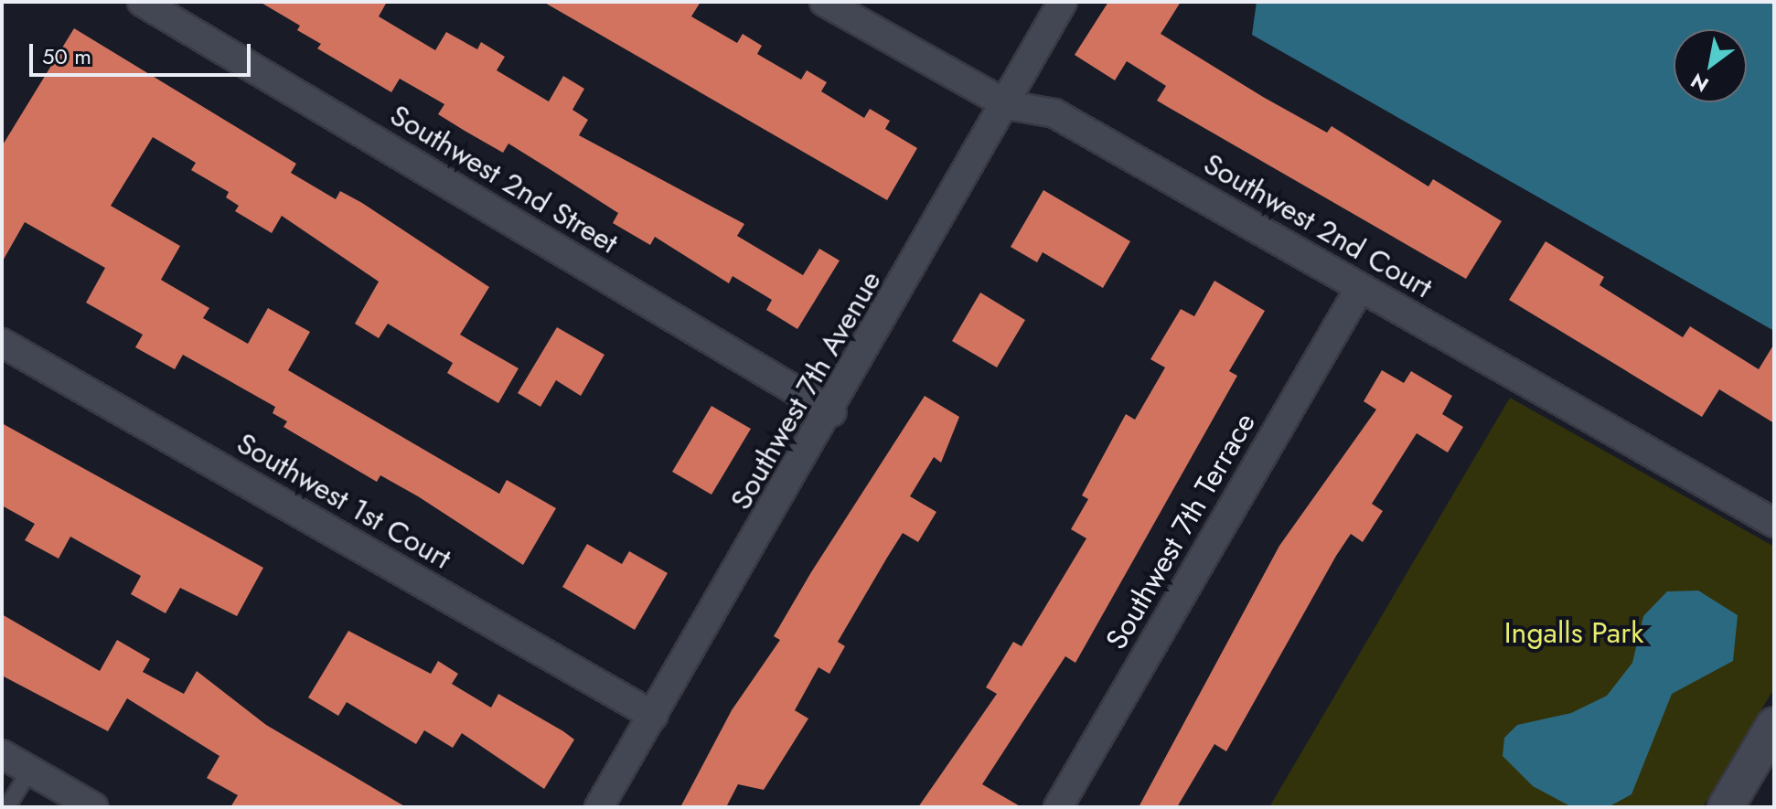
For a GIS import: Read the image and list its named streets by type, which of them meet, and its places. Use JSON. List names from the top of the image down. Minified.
{"streets":{"street":["Southwest 2nd Street","Southwest 2nd Court","Southwest 7th Avenue","Southwest 1st Court","Southwest 7th Terrace"]},"crossings":[["Southwest 2nd Street","Southwest 7th Avenue"],["Southwest 2nd Court","Southwest 7th Avenue"],["Southwest 2nd Court","Southwest 7th Terrace"],["Southwest 7th Avenue","Southwest 1st Court"]],"parks":["Ingalls Park"],"scale_bar":"50 m","north":"bottom left"}
